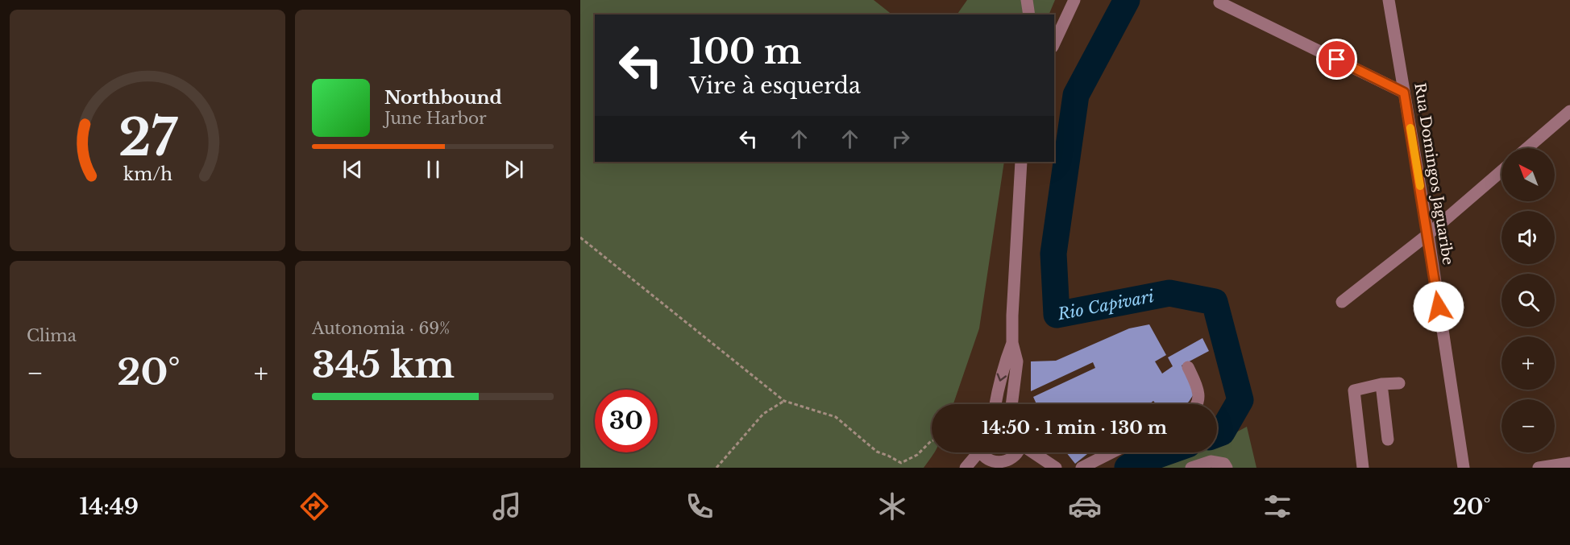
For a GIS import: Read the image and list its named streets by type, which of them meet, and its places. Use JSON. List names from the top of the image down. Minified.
{"streets":{"street":["Rua Domingos Jaguaribe"]},"water":["Rio Capivari"],"north":"top left","page":{"turn":["100 m","Vire à esquerda"],"song":["Northbound","June Harbor"],"map_buttons":["+","−"],"tile":["Clima",["Autonomia · 69%","345 km"]],"heat":["−","20°","+"],"limit":"30","trip":"14:50 · 1 min · 130 m","tabs":["14:49","20°"],"gauge":["27","km/h"]}}
